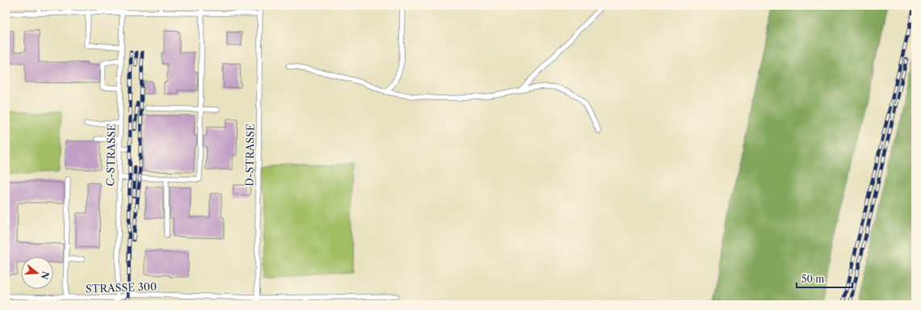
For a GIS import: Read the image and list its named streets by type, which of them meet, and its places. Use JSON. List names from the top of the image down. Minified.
{"streets":{"lane":["C-STRASSE","D-STRASSE","STRASSE 300"]},"crossings":[["C-STRASSE","STRASSE 300"],["D-STRASSE","STRASSE 300"]],"scale_bar":"50 m","north":"right"}
